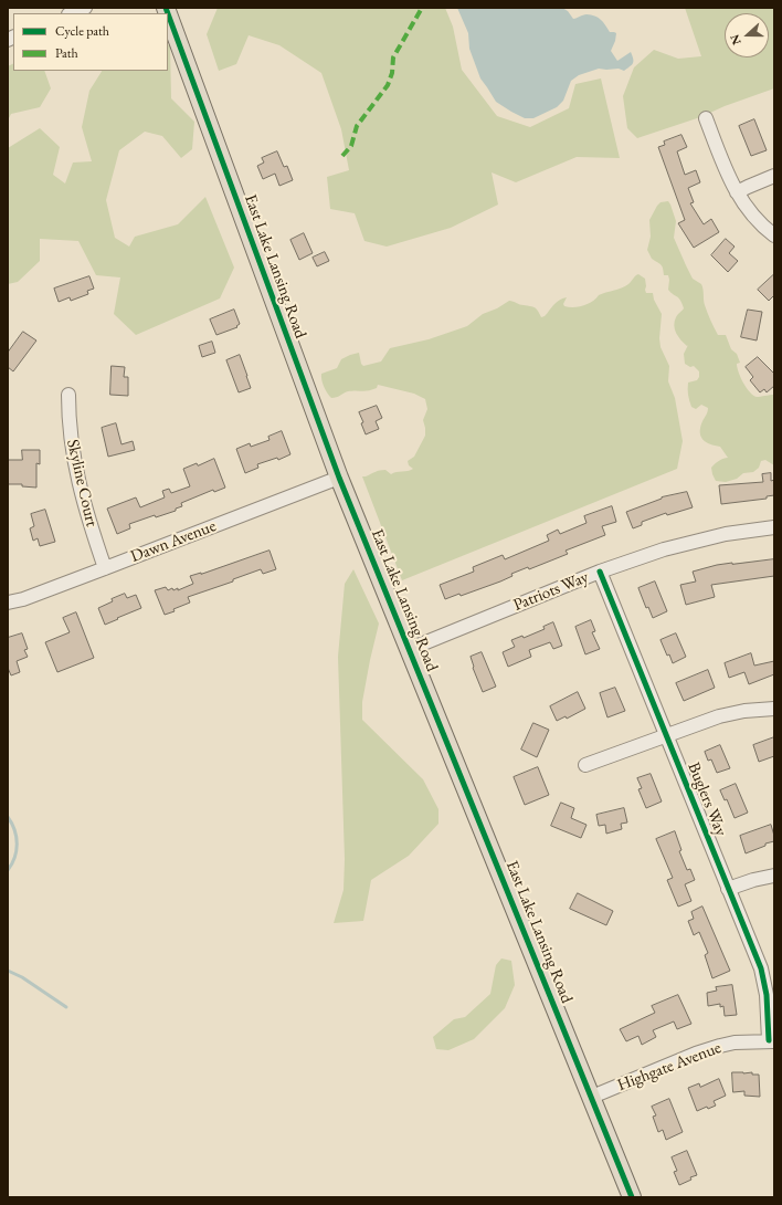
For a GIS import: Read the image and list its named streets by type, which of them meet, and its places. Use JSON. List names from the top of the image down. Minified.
{"streets":{"main road":["East Lake Lansing Road"],"street":["Skyline Court","Dawn Avenue","Patriots Way","Buglers Way","Highgate Avenue"]},"crossings":[["East Lake Lansing Road","Dawn Avenue"],["East Lake Lansing Road","Patriots Way"],["East Lake Lansing Road","Highgate Avenue"],["Skyline Court","Dawn Avenue"],["Patriots Way","Buglers Way"],["Buglers Way","Highgate Avenue"]],"legend":["Cycle path","Path"],"north":"left"}
